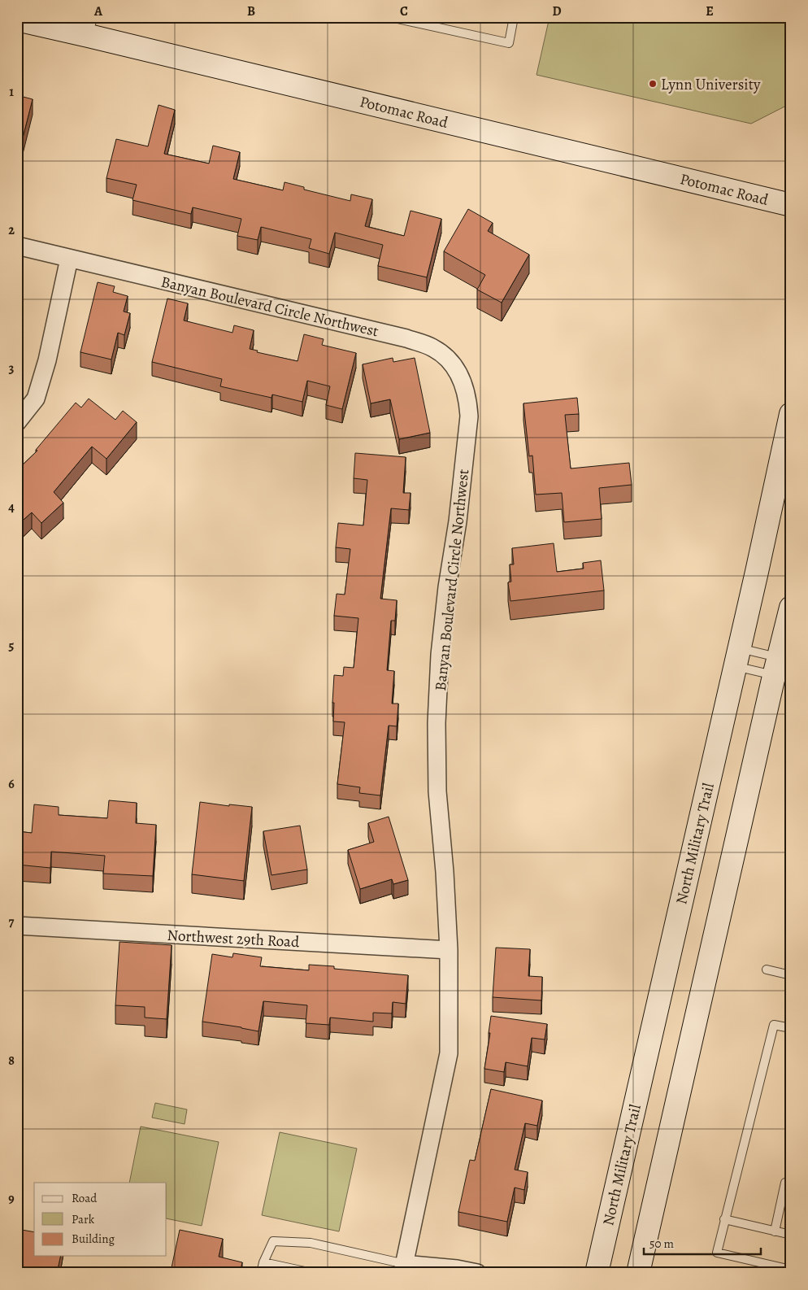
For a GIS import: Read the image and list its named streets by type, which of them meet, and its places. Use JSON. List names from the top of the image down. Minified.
{"streets":{"main road":["Potomac Road","North Military Trail"],"street":["Banyan Boulevard Circle Northwest","Northwest 29th Road"]},"crossings":[["Banyan Boulevard Circle Northwest","Northwest 29th Road"]],"places":["Lynn University"],"legend":["Road","Park","Building"],"scale_bar":"50 m","grid":{"columns":["A","B","C","D","E"],"rows":["1","2","3","4","5","6","7","8","9"]}}
